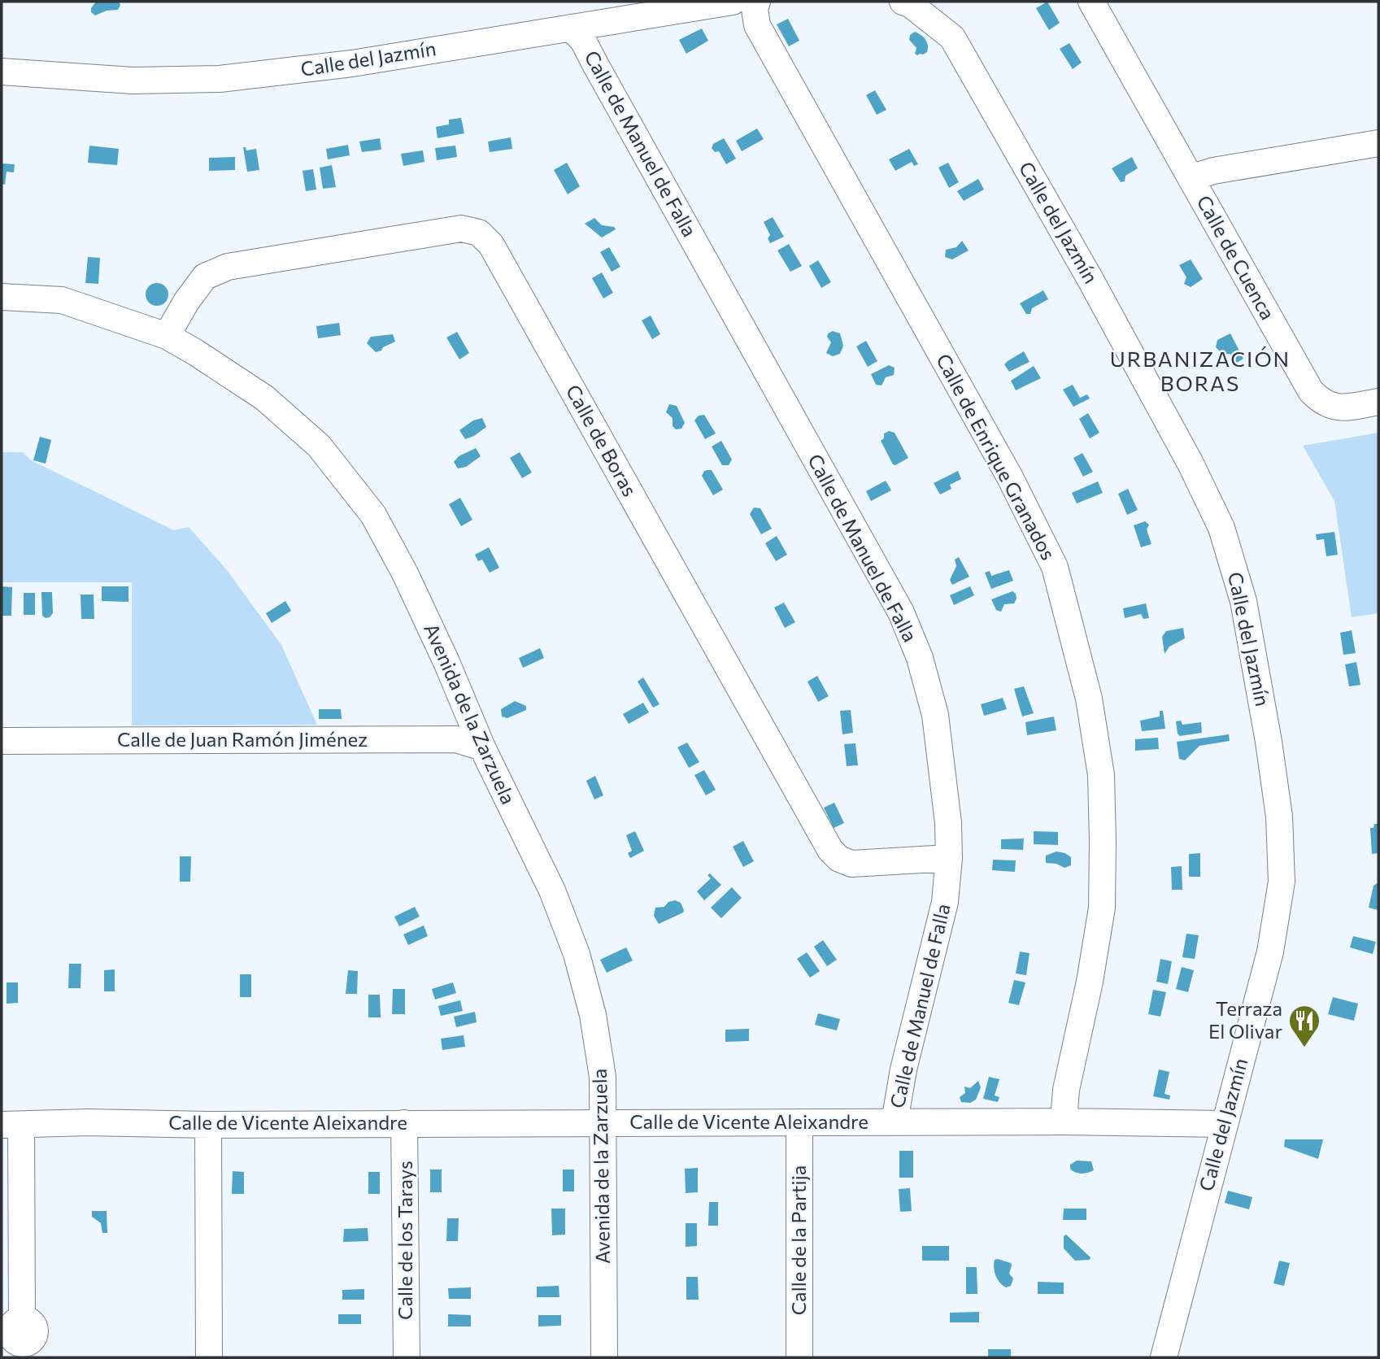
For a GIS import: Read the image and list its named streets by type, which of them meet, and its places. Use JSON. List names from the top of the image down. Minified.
{"streets":{"street":["Calle del Jazmín","Calle de Manuel de Falla","Calle de Cuenca","Calle de Boras","Calle de Enrique Granados","Avenida de la Zarzuela","Calle de Juan Ramón Jiménez","Calle de Vicente Aleixandre","Calle de los Tarays","Calle de la Partija"]},"crossings":[["Calle del Jazmín","Calle de Manuel de Falla"],["Calle del Jazmín","Calle de Vicente Aleixandre"],["Calle de Manuel de Falla","Calle de Boras"],["Calle de Manuel de Falla","Calle de Vicente Aleixandre"],["Calle de Boras","Avenida de la Zarzuela"],["Calle de Enrique Granados","Calle de Vicente Aleixandre"],["Avenida de la Zarzuela","Calle de Juan Ramón Jiménez"],["Avenida de la Zarzuela","Calle de Vicente Aleixandre"],["Calle de Vicente Aleixandre","Calle de los Tarays"],["Calle de Vicente Aleixandre","Calle de la Partija"]],"districts":["URBANIZACIÓN BORAS"],"places":{"restaurant":["Terraza El Olivar"]}}
